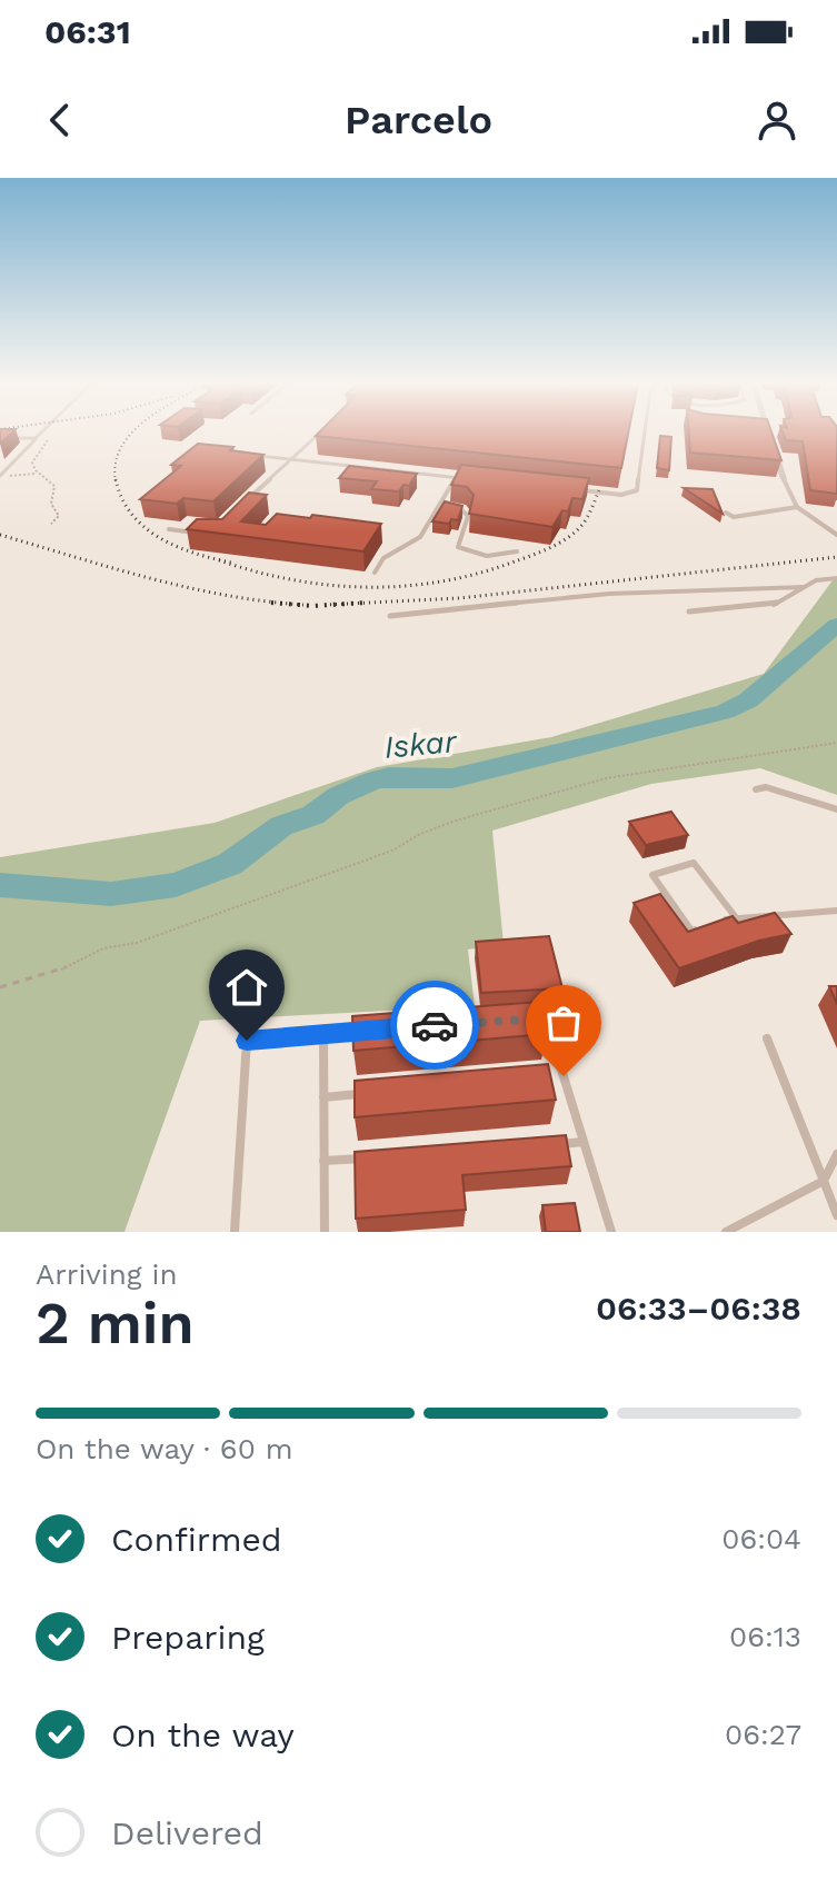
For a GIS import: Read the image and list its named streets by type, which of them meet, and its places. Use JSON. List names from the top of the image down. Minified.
{"water":["Iskar"],"page":{"status":"06:31","header":"Parcelo","heading":["2 min","Arriving in","06:33–06:38"],"bar":"On the way · 60 m","list":[["Confirmed","06:04"],["Preparing","06:13"],["On the way","06:27"],"Delivered"]}}
